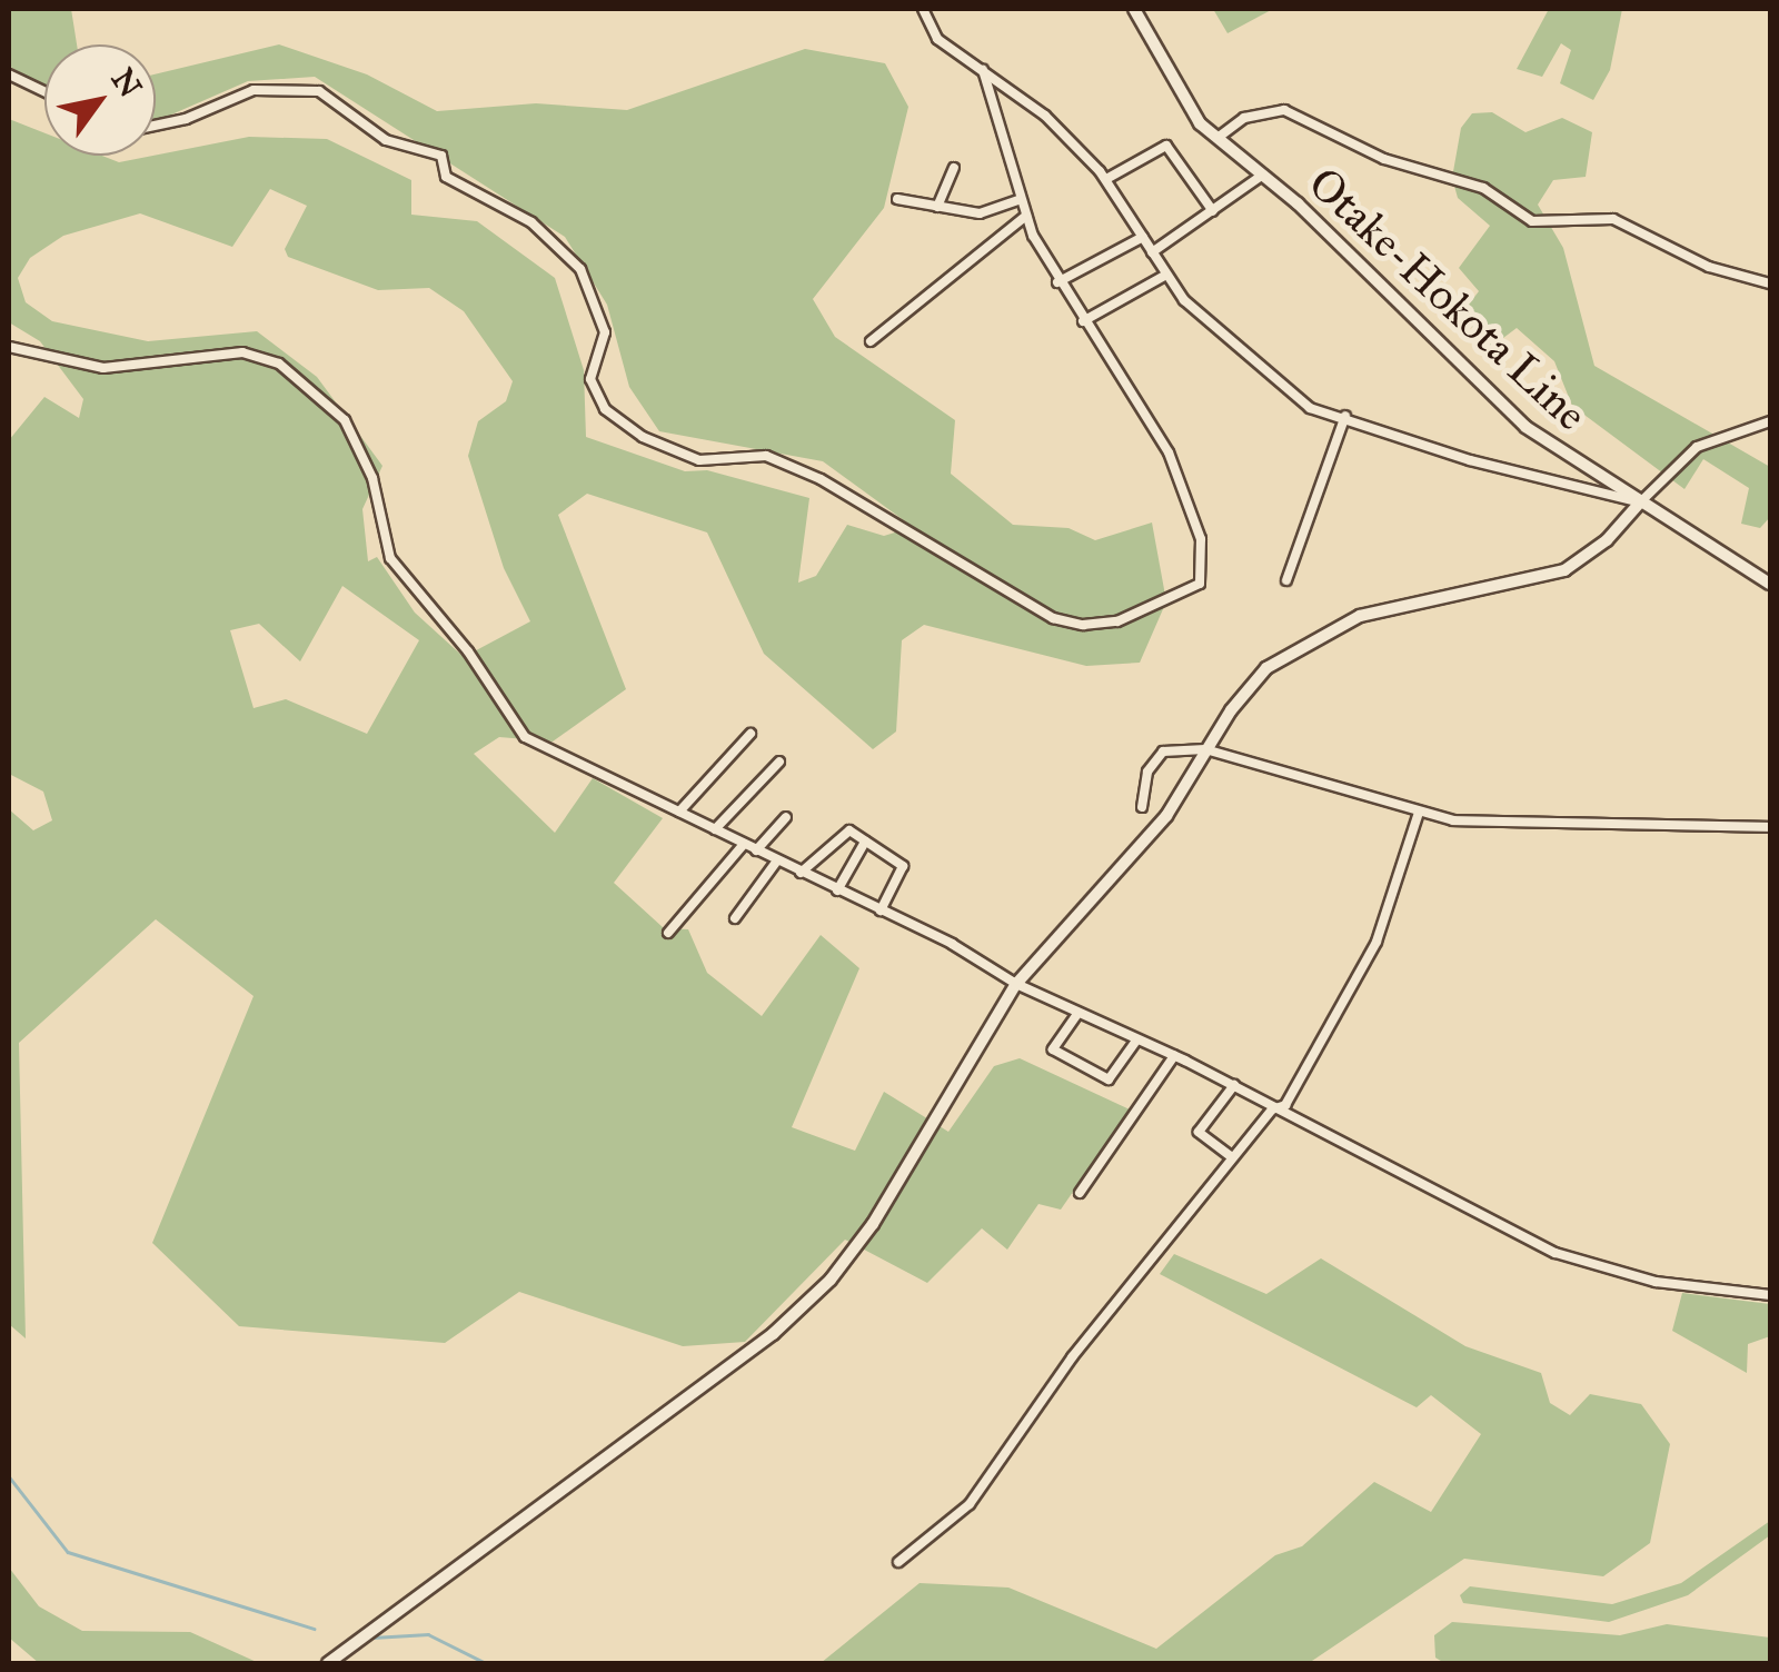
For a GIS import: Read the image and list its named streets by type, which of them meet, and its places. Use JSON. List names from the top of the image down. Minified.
{"streets":{"street":["Otake-Hokota Line"]},"north":"top right"}
